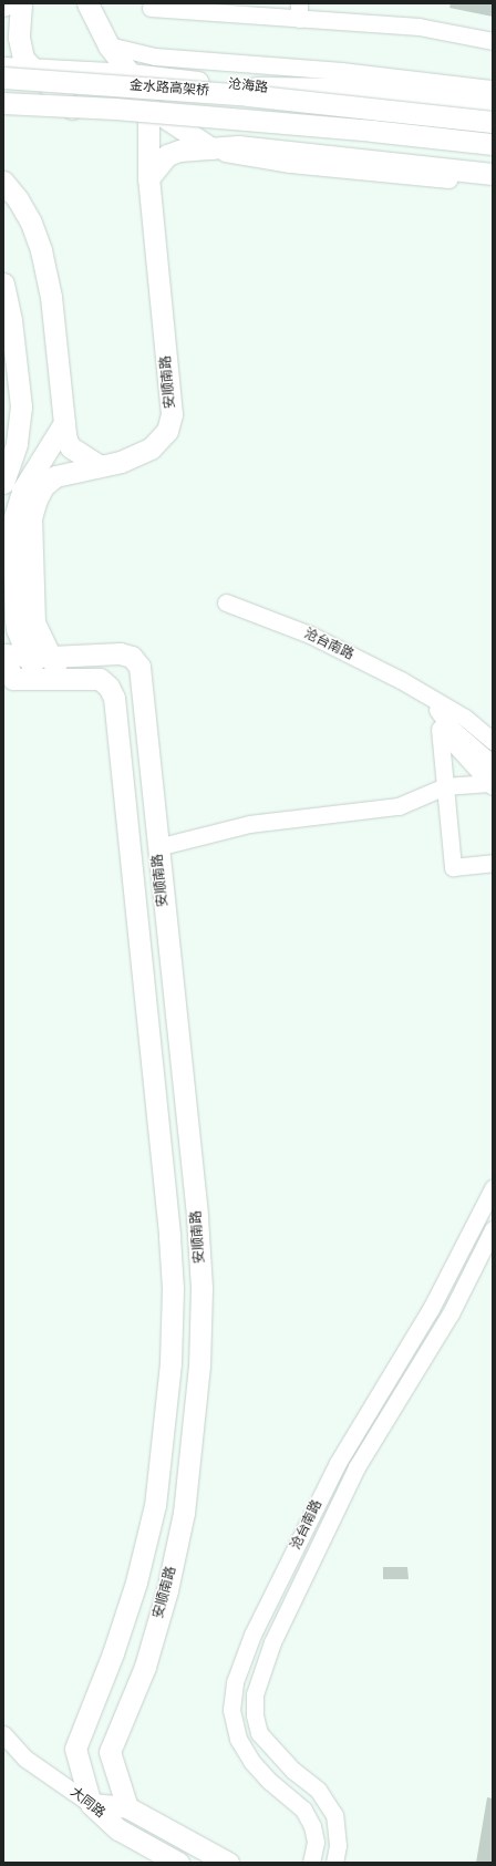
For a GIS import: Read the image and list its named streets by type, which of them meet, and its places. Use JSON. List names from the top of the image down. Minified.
{"streets":{"main road":["沧海路","金水路高架桥","安顺南路","大同路"],"street":["沧台南路"]},"crossings":[["沧海路","安顺南路"],["安顺南路","大同路"]]}
